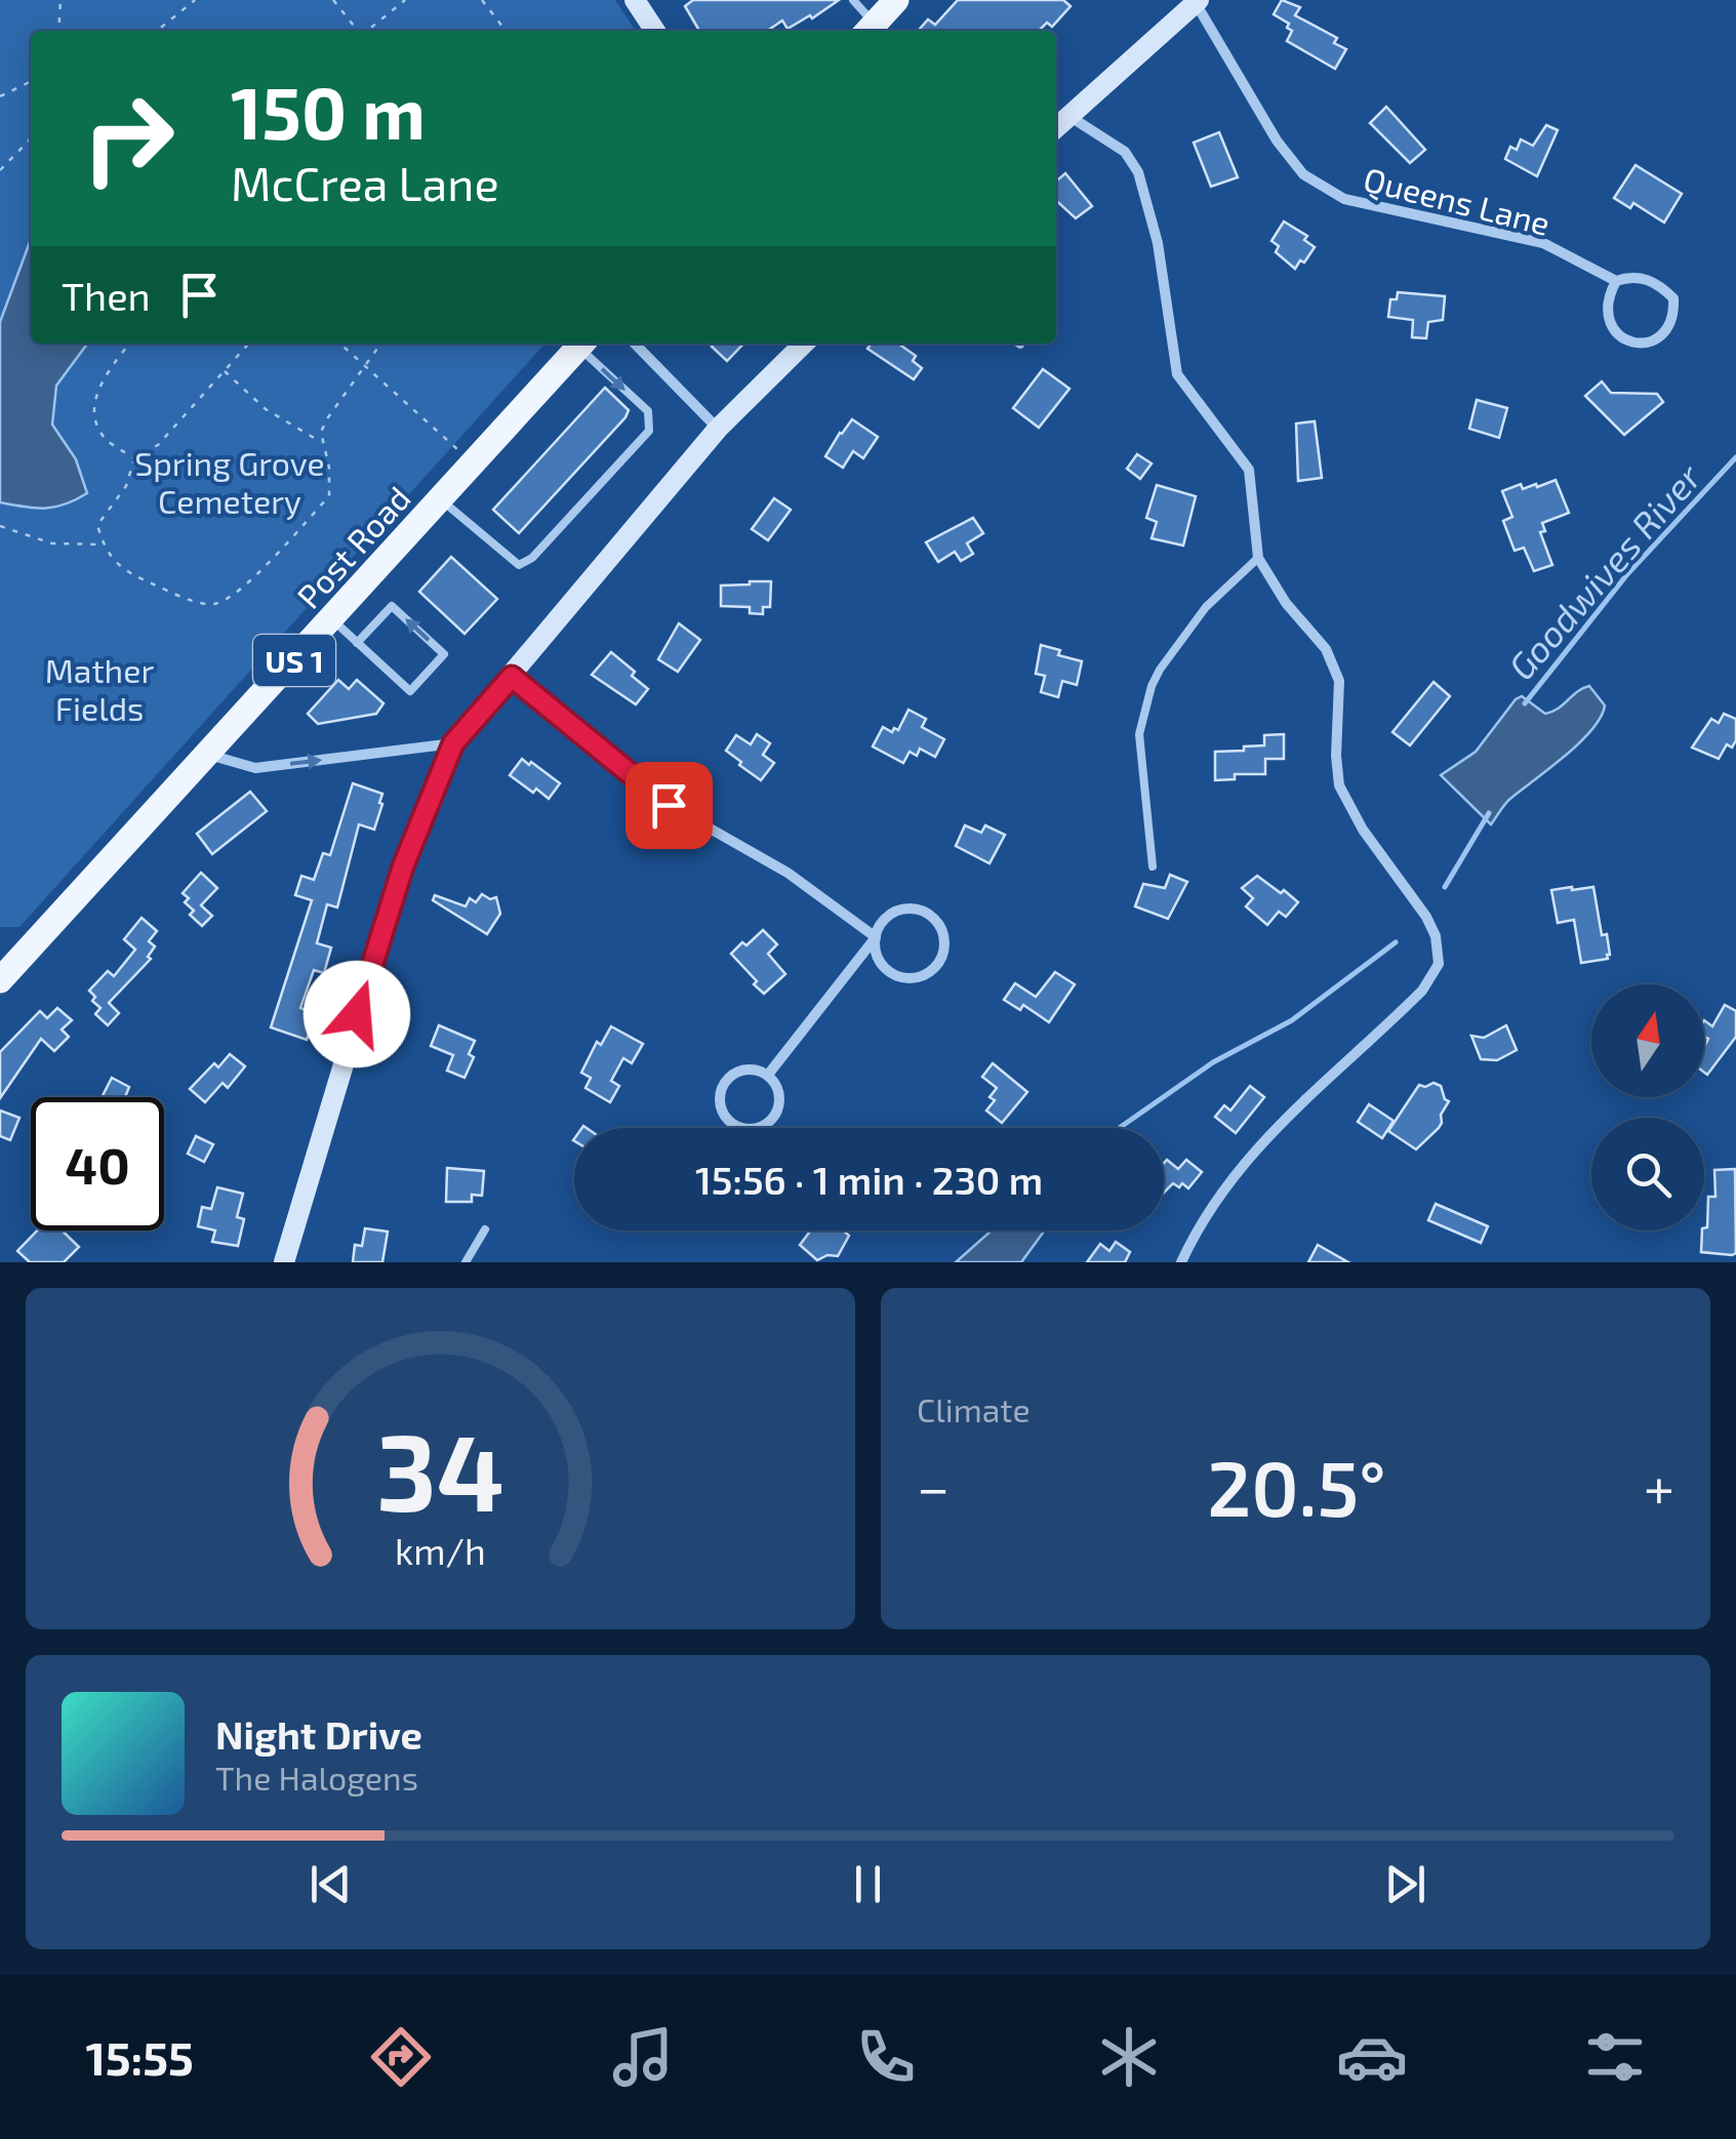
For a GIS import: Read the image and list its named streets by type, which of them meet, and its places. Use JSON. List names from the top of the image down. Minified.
{"streets":{"main road":["Post Road","US 1"],"street":["Queens Lane"]},"water":["Goodwives River"],"parks":["Spring Grove Cemetery","Mather Fields"],"north":"top","page":{"turn":["150 m","McCrea Lane"],"then":"Then","limit":"40","trip":"15:56 · 1 min · 230 m","tile":"Climate","heat":["−","20.5°","+"],"song":["Night Drive","The Halogens"],"tabs":"15:55","gauge":["34","km/h"]}}
